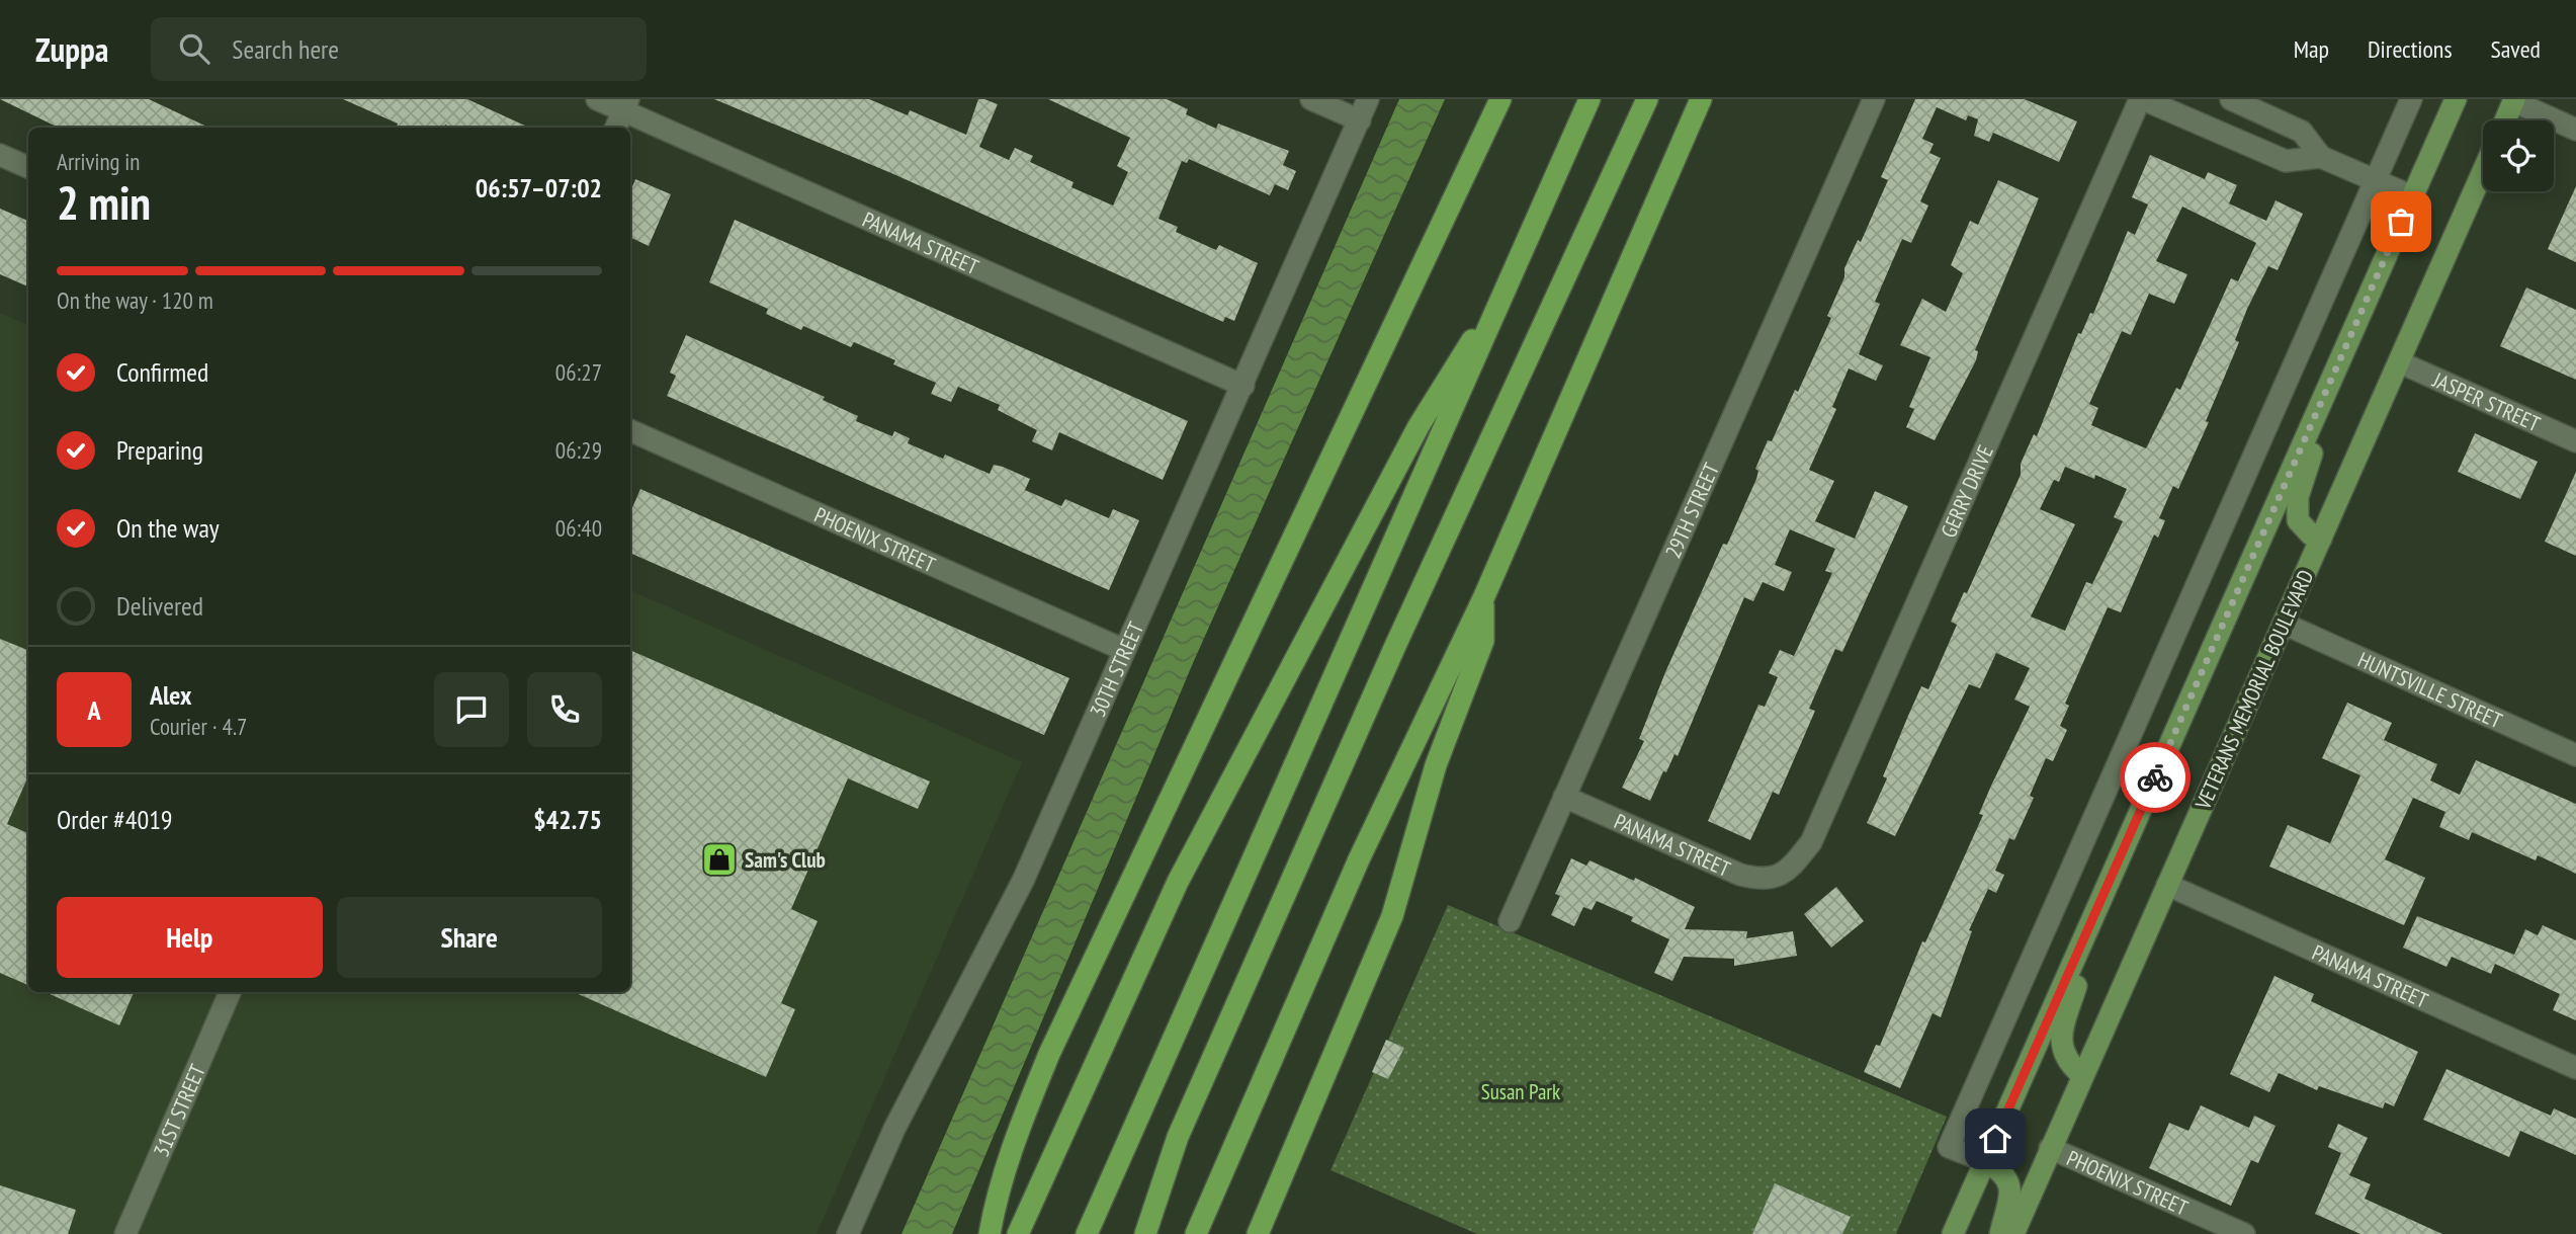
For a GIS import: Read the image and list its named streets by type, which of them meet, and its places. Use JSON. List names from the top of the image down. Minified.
{"streets":{"main road":["VETERANS MEMORIAL BOULEVARD"],"street":["PANAMA STREET","JASPER STREET","GERRY DRIVE","29TH STREET","PHOENIX STREET","30TH STREET","HUNTSVILLE STREET","31ST STREET"]},"crossings":[["PANAMA STREET","GERRY DRIVE"],["PANAMA STREET","29TH STREET"],["PANAMA STREET","30TH STREET"],["PANAMA STREET","VETERANS MEMORIAL BOULEVARD"],["JASPER STREET","VETERANS MEMORIAL BOULEVARD"],["PHOENIX STREET","30TH STREET"],["PHOENIX STREET","VETERANS MEMORIAL BOULEVARD"],["VETERANS MEMORIAL BOULEVARD","HUNTSVILLE STREET"]],"parks":["Susan Park"],"places":{"shop":["Sam's Club"]},"page":{"header":"Zuppa","search":"Search here","nav":["Map","Directions","Saved"],"heading":["2 min","Arriving in","06:57–07:02"],"panel":["Alex","Courier · 4.7","Order #4019","$42.75"],"bar":"On the way · 120 m","list":[["Confirmed","06:27"],["Preparing","06:29"],["On the way","06:40"],"Delivered"],"round":"A","buttons":["Help","Share"]}}
